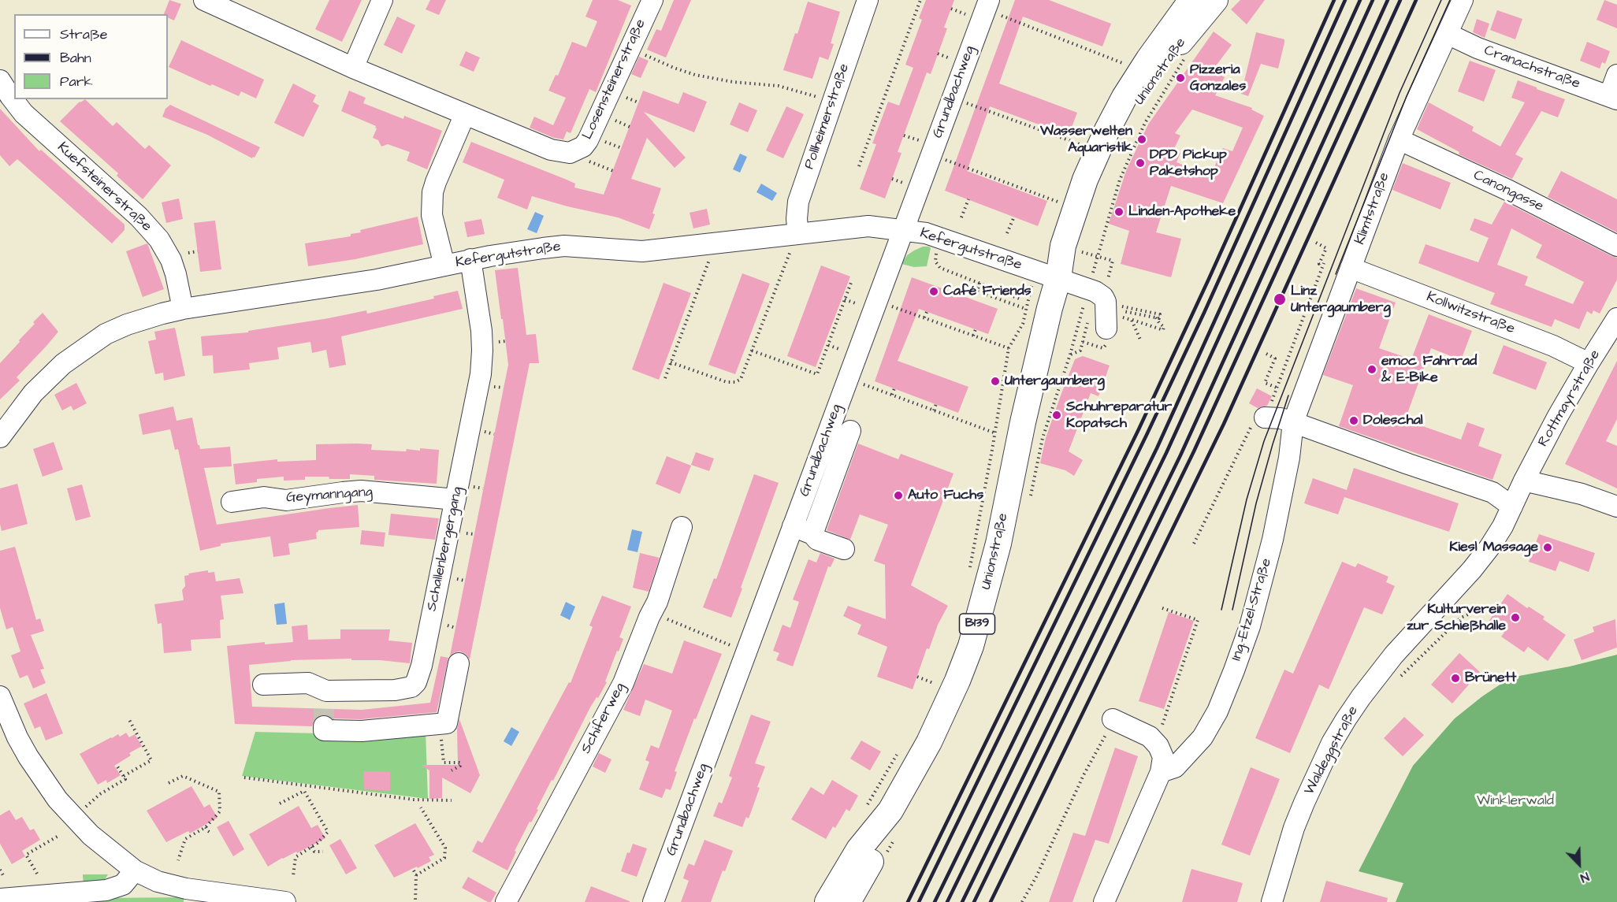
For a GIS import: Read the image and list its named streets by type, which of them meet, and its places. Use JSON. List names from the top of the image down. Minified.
{"streets":{"main road":["Unionstraße","B139"],"street":["Cranachstraße","Losensteinerstraße","Grundbachweg","Pollheimerstraße","Kuefsteinerstraße","Canongasse","Klimtstraße","Kefergutstraße","Kollwitzstraße","Rottmayrstraße","Geymanngang","Schallenbergergang","Ing.-Etzel-Straße","Schiferweg","Waldeggstraße"]},"crossings":[["Cranachstraße","Klimtstraße"],["Unionstraße","Kefergutstraße"],["Grundbachweg","Kefergutstraße"],["Pollheimerstraße","Kefergutstraße"],["Kuefsteinerstraße","Kefergutstraße"],["Canongasse","Klimtstraße"],["Klimtstraße","Kollwitzstraße"],["Klimtstraße","Ing.-Etzel-Straße"],["Kefergutstraße","Schallenbergergang"],["Kollwitzstraße","Rottmayrstraße"],["Rottmayrstraße","Waldeggstraße"],["Geymanngang","Schallenbergergang"]],"parks":["Winklerwald"],"places":["Pizzeria Gonzales","Wasserwelten Aquaristik","DPD Pickup Paketshop","Linden-Apotheke","Café Friends","Linz Untergaumberg","emoc Fahrrad & E-Bike","Untergaumberg","Schuhreparatur Kopatsch","Doleschal","Auto Fuchs","Kiesl Massage","Kulturverein zur Schießhalle","Brünett"],"legend":["Straße","Bahn","Park"],"north":"bottom right"}
